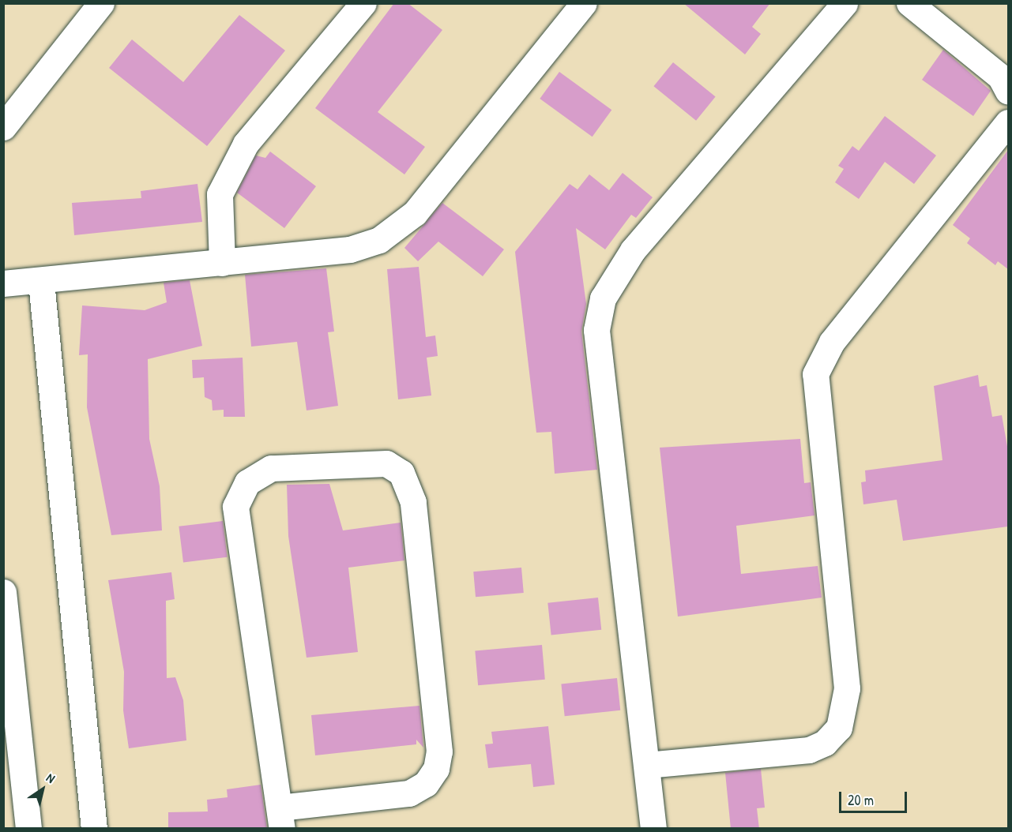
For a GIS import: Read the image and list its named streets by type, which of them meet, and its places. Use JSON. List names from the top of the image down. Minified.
{"scale_bar":"20 m","north":"top right"}
